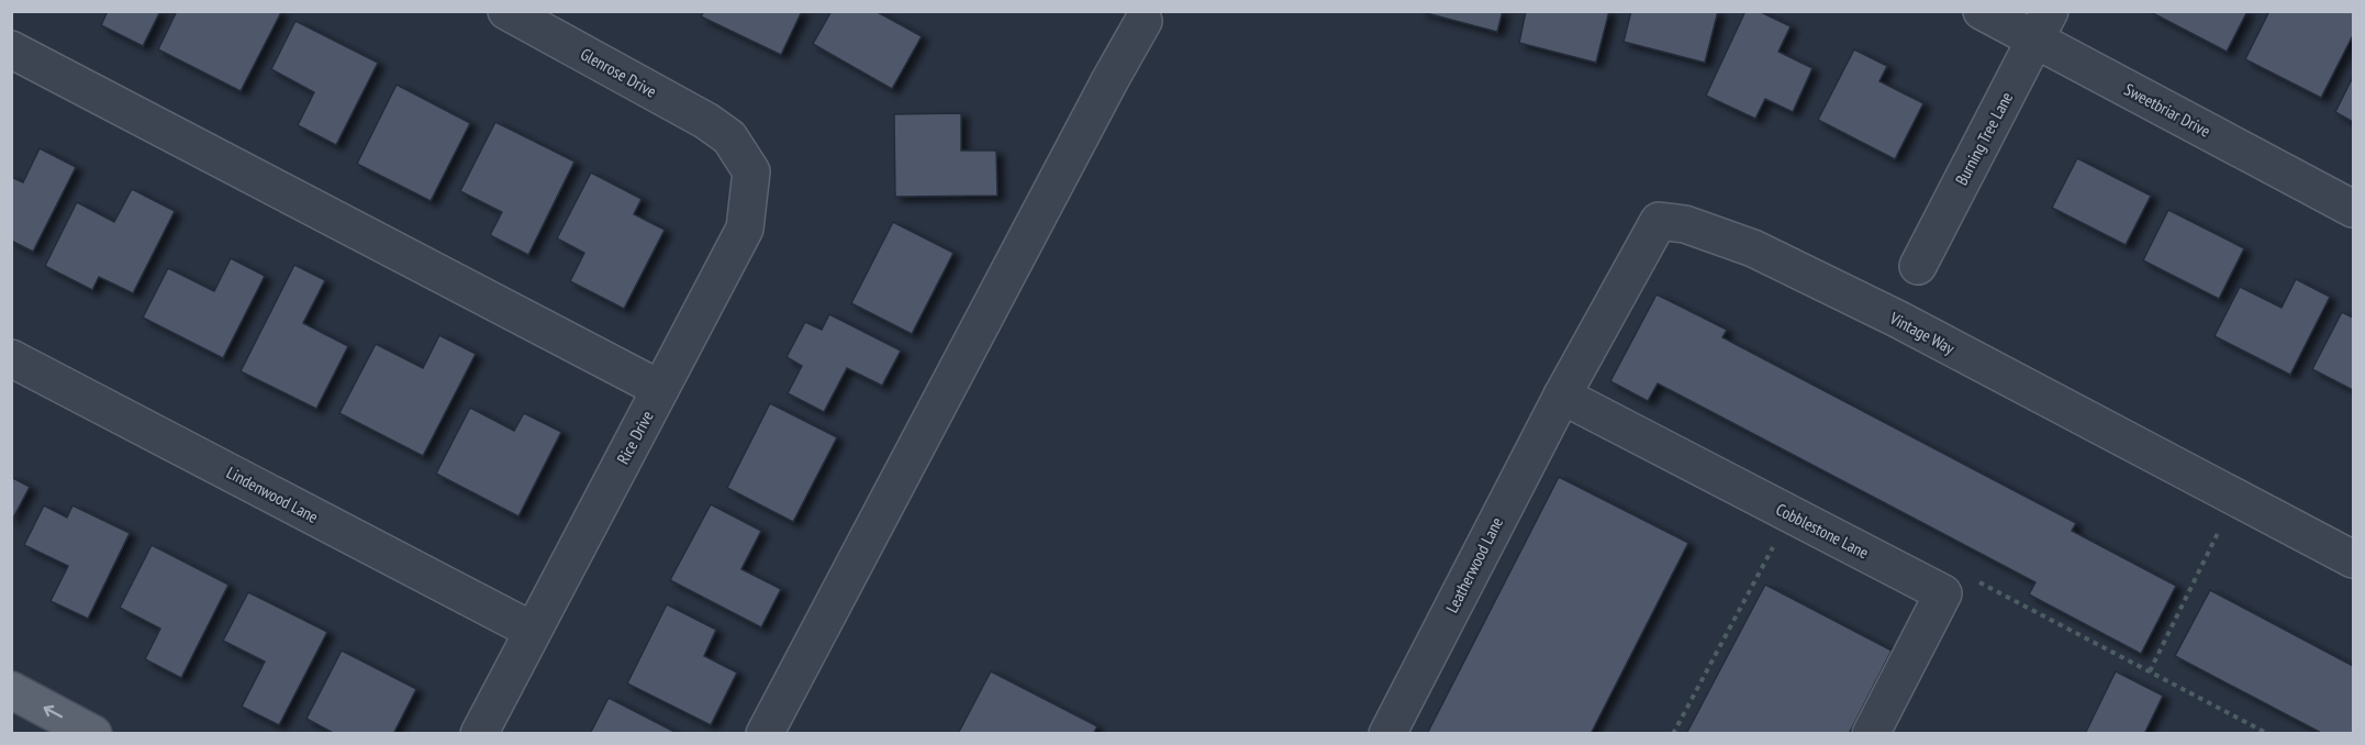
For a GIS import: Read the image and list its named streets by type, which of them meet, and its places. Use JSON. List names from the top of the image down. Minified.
{"streets":{"street":["Glenrose Drive","Sweetbriar Drive","Burning Tree Lane","Vintage Way","Rice Drive","Lindenwood Lane","Cobblestone Lane","Leatherwood Lane"]},"crossings":[["Glenrose Drive","Rice Drive"],["Sweetbriar Drive","Burning Tree Lane"],["Vintage Way","Cobblestone Lane"],["Vintage Way","Leatherwood Lane"],["Rice Drive","Lindenwood Lane"],["Cobblestone Lane","Leatherwood Lane"]]}
